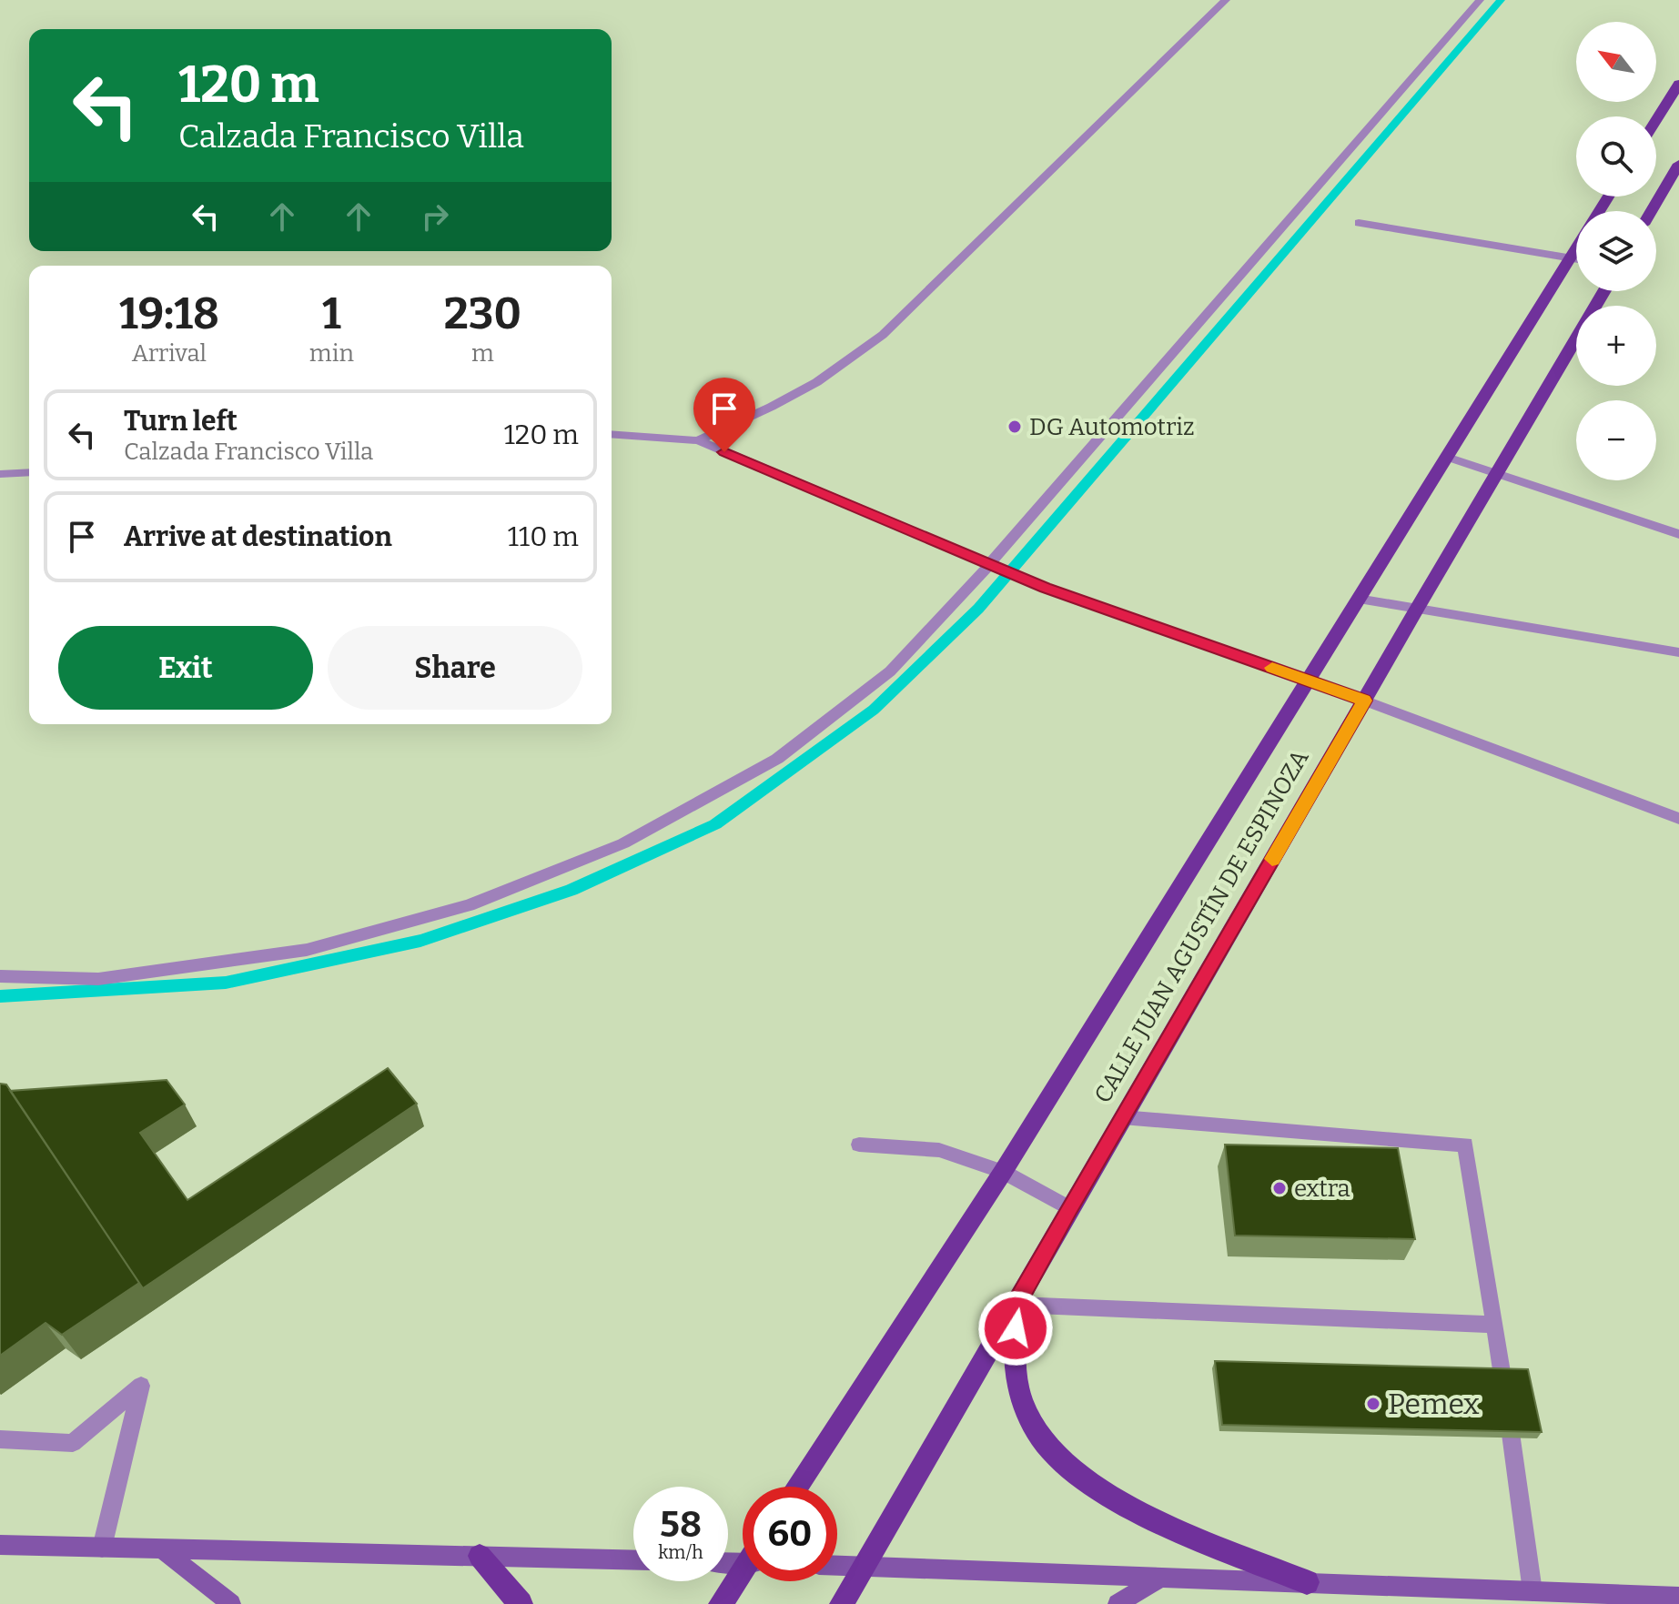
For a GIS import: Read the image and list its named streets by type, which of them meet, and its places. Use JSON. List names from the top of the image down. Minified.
{"streets":{"main road":["CALLE JUAN AGUSTÍN DE ESPINOZA"]},"places":["DG Automotriz","extra","Pemex"],"north":"top left","page":{"map_buttons":["+","−"],"turn":["120 m","Calzada Francisco Villa"],"eta":["19:18","Arrival","1","min","230","m"],"list":[{"name":"Turn left","note":"Calzada Francisco Villa","value":"120 m"},{"name":"Arrive at destination","value":"110 m"}],"buttons":["Exit","Share"],"speed":"58 km/h","limit":"60"}}
